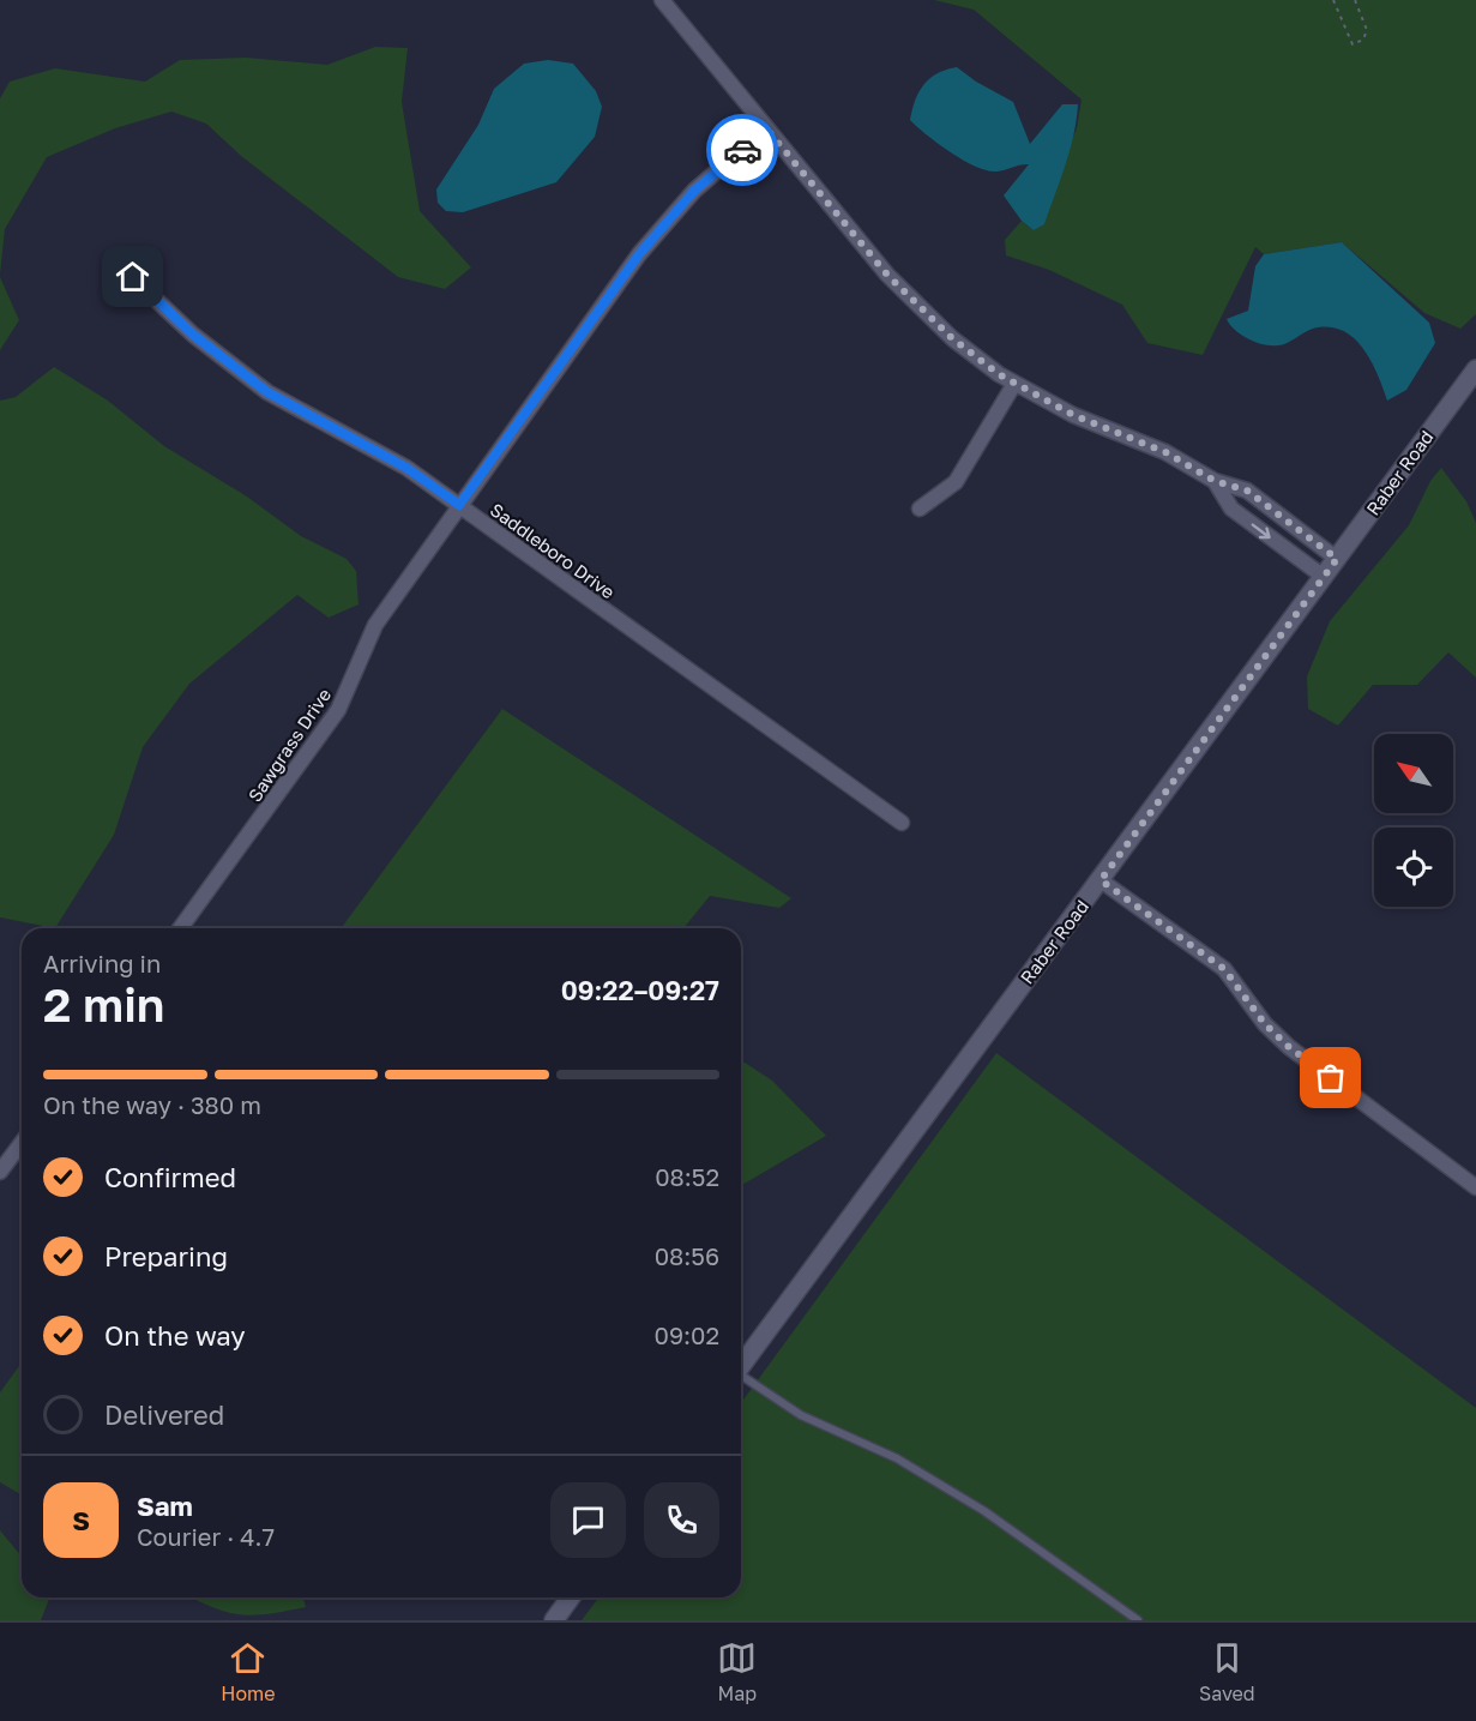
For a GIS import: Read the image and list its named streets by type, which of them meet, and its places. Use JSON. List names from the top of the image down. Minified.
{"streets":{"street":["Raber Road","Saddleboro Drive","Sawgrass Drive"]},"crossings":[["Saddleboro Drive","Sawgrass Drive"]],"north":"top left","page":{"heading":["2 min","Arriving in","09:22–09:27"],"panel":["Sam","Courier · 4.7"],"bar":"On the way · 380 m","list":[["Confirmed","08:52"],["Preparing","08:56"],["On the way","09:02"],"Delivered"],"round":"S","tabs":["Home","Map","Saved"]}}
